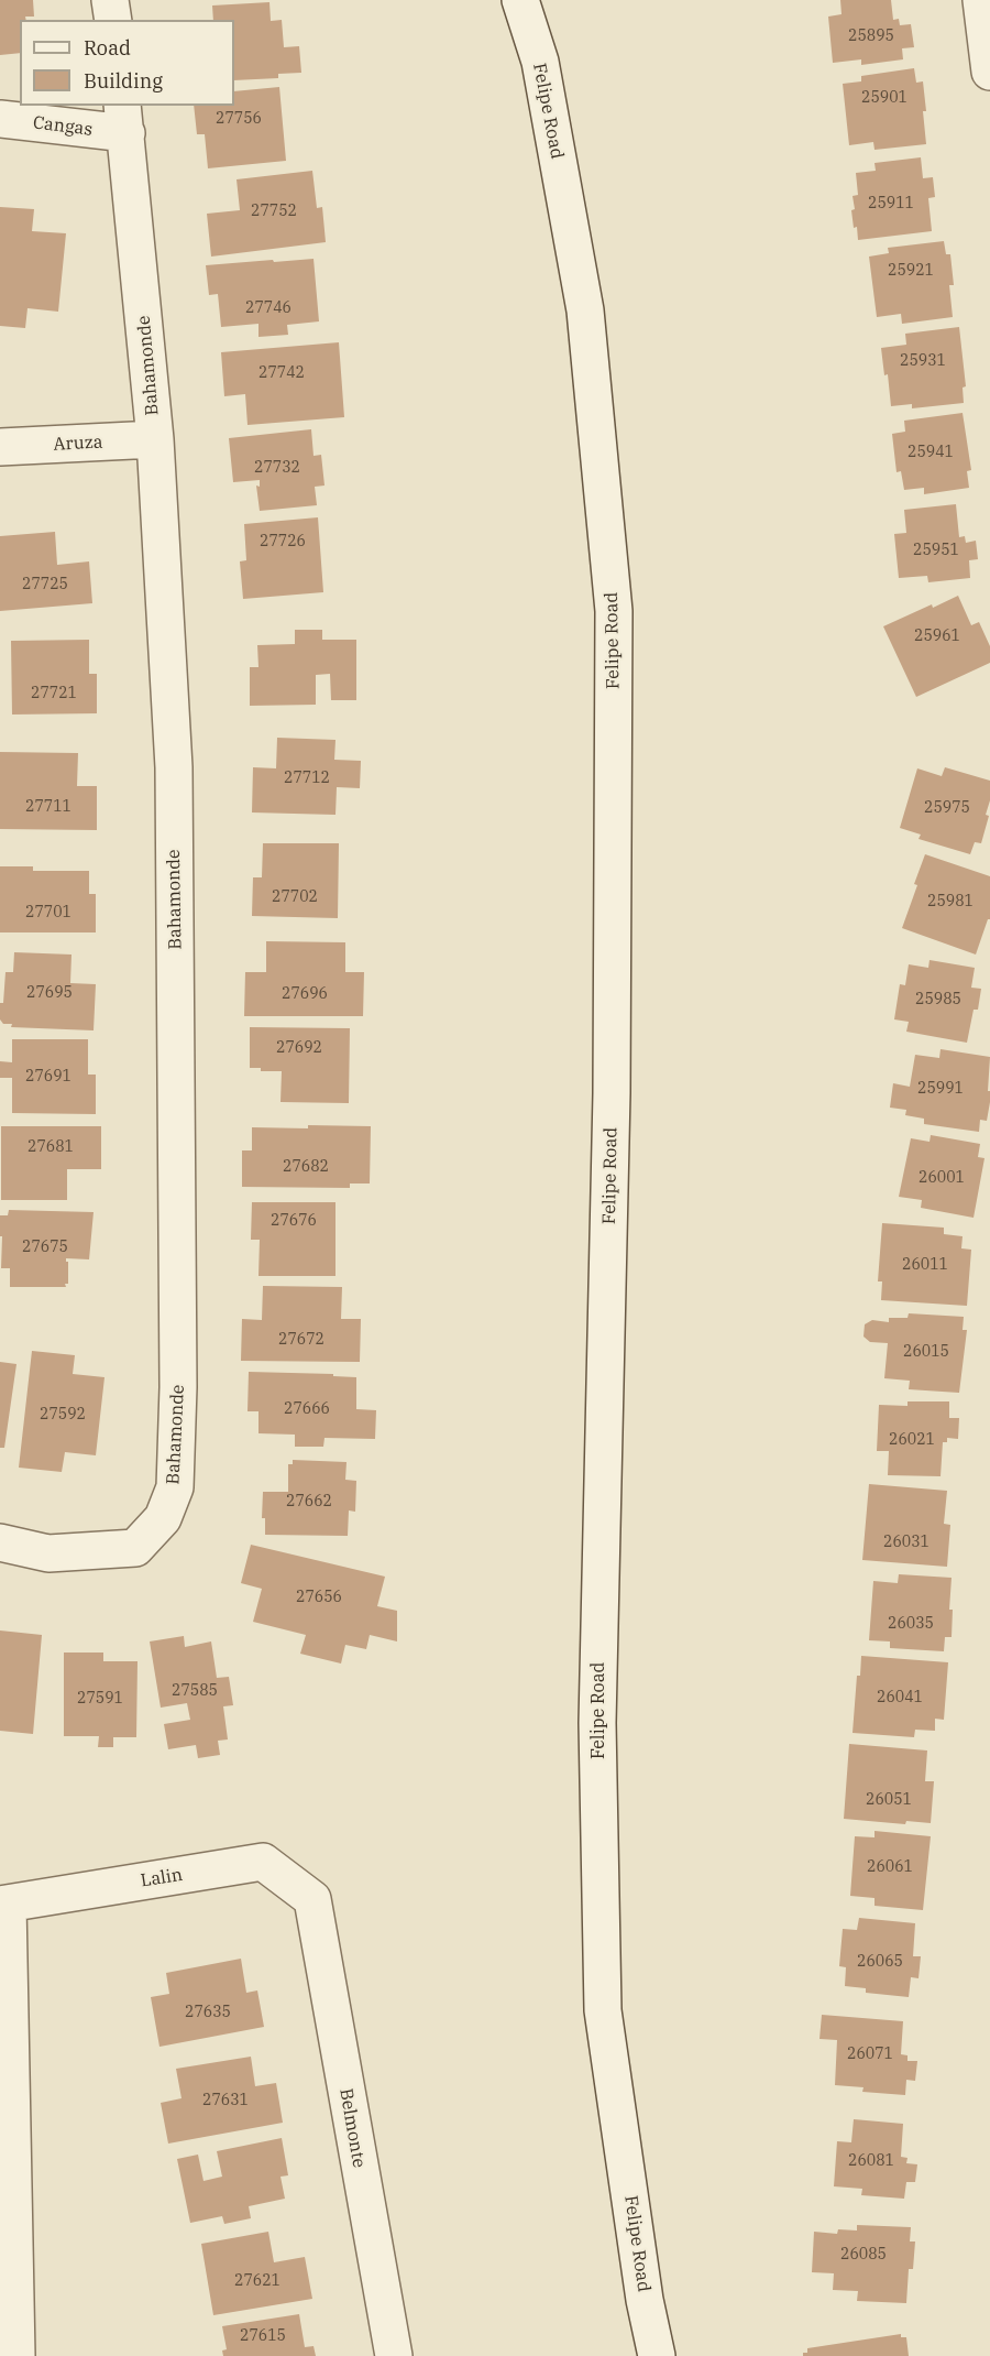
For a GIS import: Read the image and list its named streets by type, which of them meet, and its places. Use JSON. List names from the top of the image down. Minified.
{"streets":{"street":["Felipe Road","Cangas","Bahamonde","Aruza","Lalin","Belmonte"]},"crossings":[["Cangas","Bahamonde"],["Bahamonde","Aruza"],["Lalin","Belmonte"]],"house_numbers":["25895","25901","27756","25911","27752","25921","27746","25931","27742","25941","27732","27726","25951","27725","25961","27721","27712","27711","25975","27702","25981","27701","27695","27696","25985","27692","27691","25991","27681","27682","26001","27676","27675","26011","27672","26015","27666","27592","26021","27662","26031","27656","26035","27585","26041","27591","26051","26061","26065","27635","26071","27631","26081","26085","27621","27615"],"legend":["Road","Building"]}
